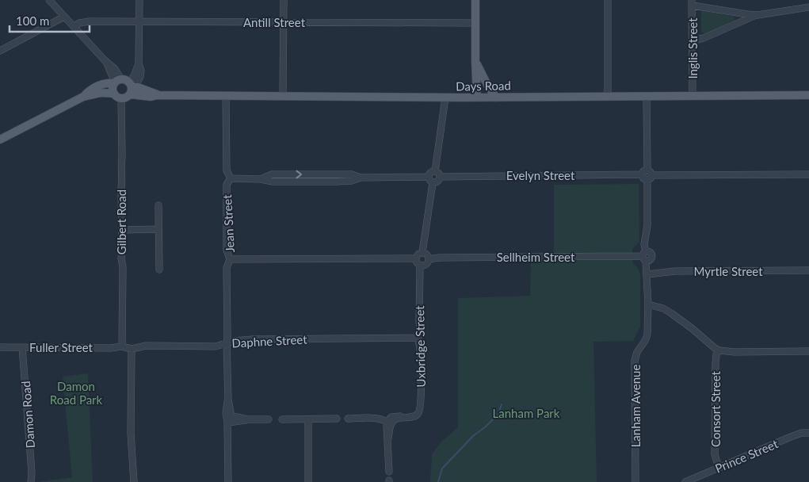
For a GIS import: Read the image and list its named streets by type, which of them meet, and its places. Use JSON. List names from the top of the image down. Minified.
{"streets":{"main road":["Days Road"],"street":["Antill Street","Inglis Street","Evelyn Street","Gilbert Road","Jean Street","Sellheim Street","Myrtle Street","Daphne Street","Uxbridge Street","Fuller Street","Lanham Avenue","Consort Street","Damon Road","Prince Street"]},"crossings":[["Inglis Street","Days Road"],["Days Road","Gilbert Road"],["Days Road","Jean Street"],["Evelyn Street","Lanham Avenue"],["Gilbert Road","Daphne Street"],["Gilbert Road","Fuller Street"],["Jean Street","Daphne Street"],["Sellheim Street","Uxbridge Street"],["Sellheim Street","Lanham Avenue"],["Myrtle Street","Lanham Avenue"],["Daphne Street","Uxbridge Street"],["Daphne Street","Fuller Street"],["Fuller Street","Damon Road"],["Consort Street","Prince Street"]],"parks":["Damon Road Park","Lanham Park"],"scale_bar":"100 m"}
